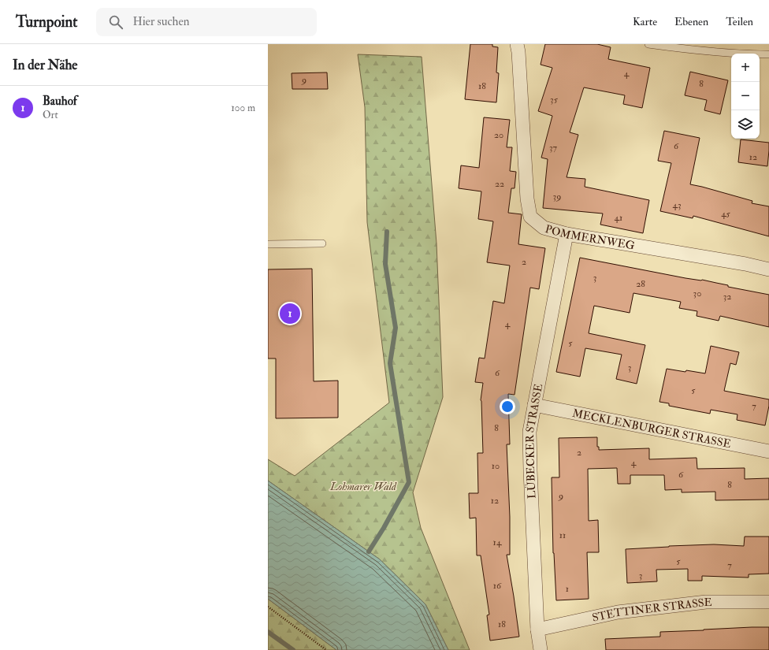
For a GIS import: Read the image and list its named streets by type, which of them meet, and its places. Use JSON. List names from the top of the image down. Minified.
{"streets":{"street":["POMMERNWEG","MECKLENBURGER STRASSE","LÜBECKER STRASSE","STETTINER STRASSE"]},"crossings":[["POMMERNWEG","LÜBECKER STRASSE"],["MECKLENBURGER STRASSE","LÜBECKER STRASSE"],["LÜBECKER STRASSE","STETTINER STRASSE"]],"parks":["Lohmarer Wald"],"house_numbers":["4","9","8","18","35","20","6","37","12","22","39","43","45","41","2","3","28","30","32","4","5","3","6","5","7","8","2","4","10","6","8","9","12","11","14","5","7","3","16","1","18"],"page":{"header":"Turnpoint","search":"Hier suchen","nav":["Karte","Ebenen","Teilen"],"heading":"In der Nähe","map_buttons":["+","−"],"list":[{"mark":"1","name":"Bauhof","note":"Ort","value":"100 m"}],"pins":"1"}}
